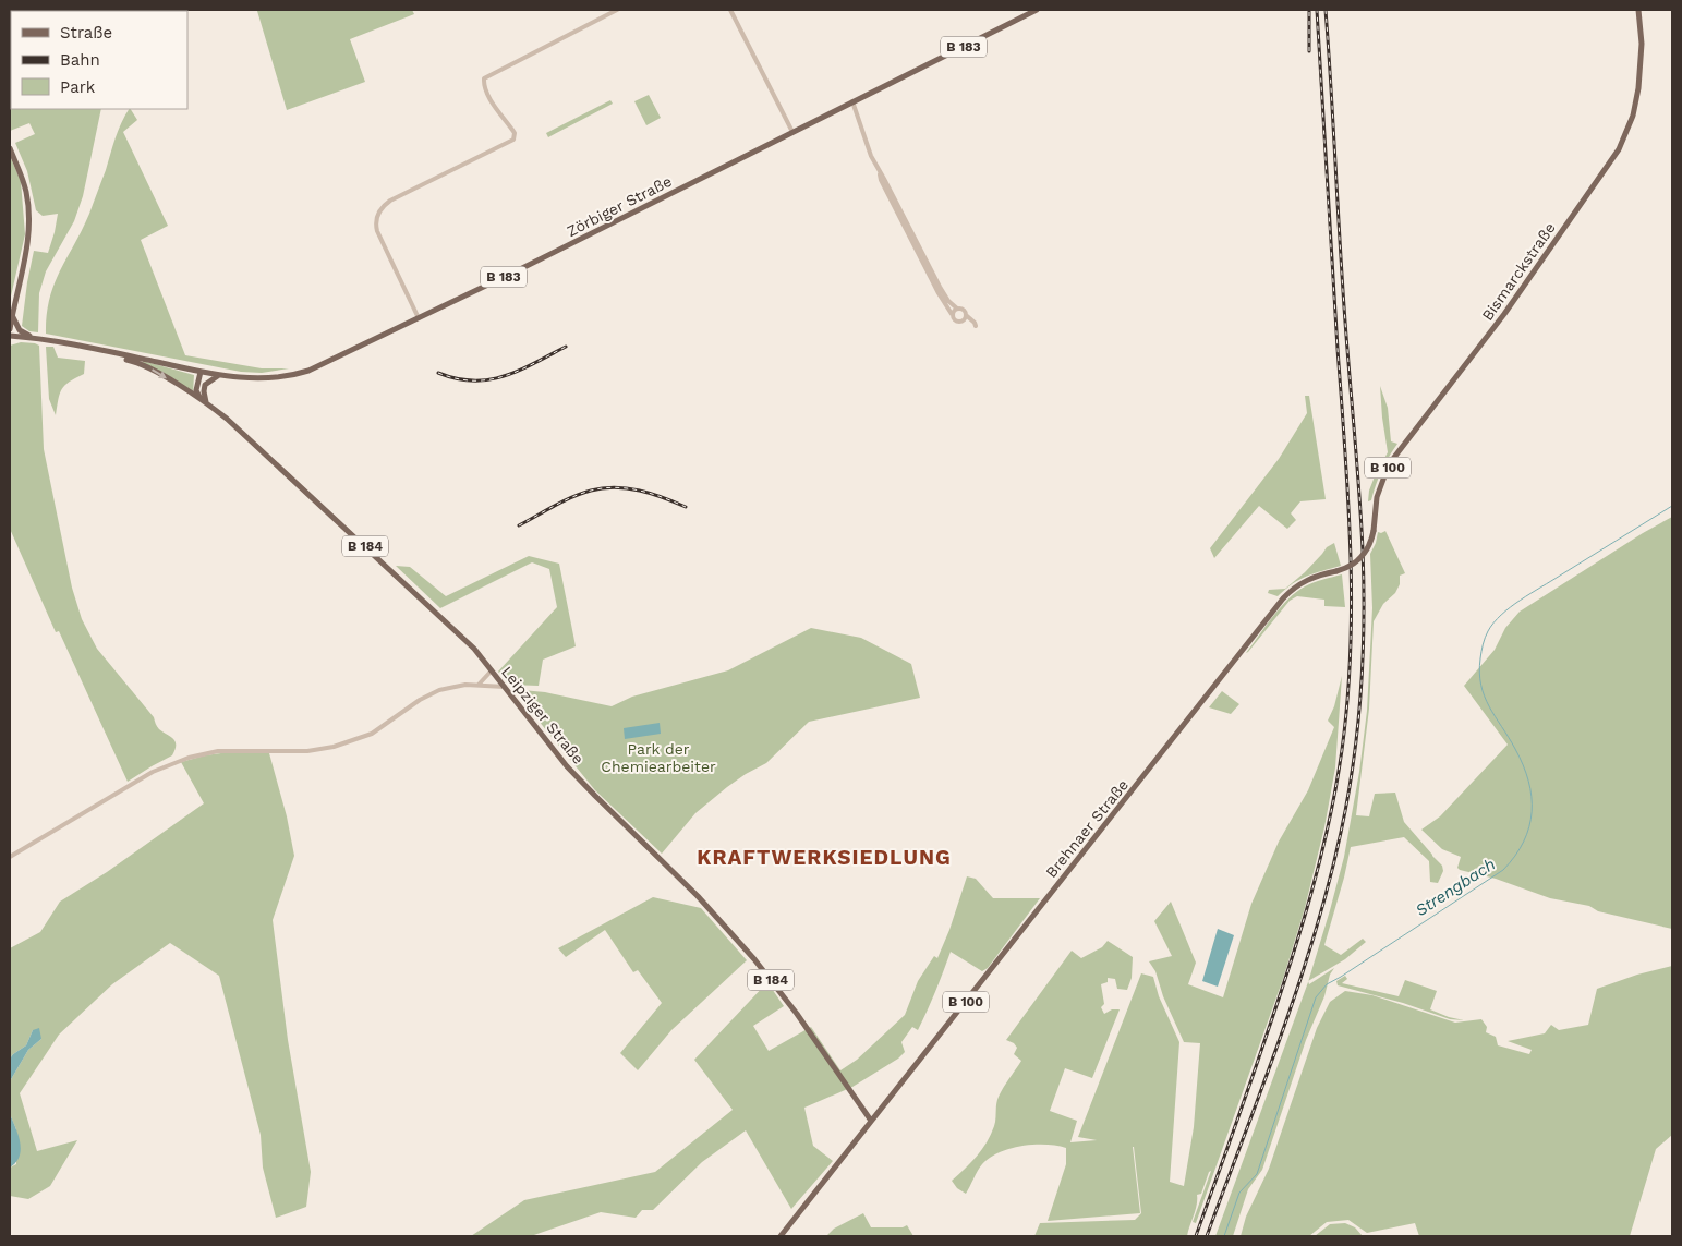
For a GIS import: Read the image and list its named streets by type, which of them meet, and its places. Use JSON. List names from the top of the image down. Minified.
{"streets":{"main road":["B 183","Zörbiger Straße","Bismarckstraße","B 100","B 184","Leipziger Straße","Brehnaer Straße"]},"crossings":[["B 183","Zörbiger Straße"],["B 183","B 184"],["Bismarckstraße","Brehnaer Straße"],["B 100","Leipziger Straße"],["B 100","Brehnaer Straße"],["B 184","Leipziger Straße"],["Leipziger Straße","Brehnaer Straße"]],"districts":["KRAFTWERKSIEDLUNG"],"water":["Strengbach"],"parks":["Park der Chemiearbeiter"],"legend":["Straße","Bahn","Park"]}
